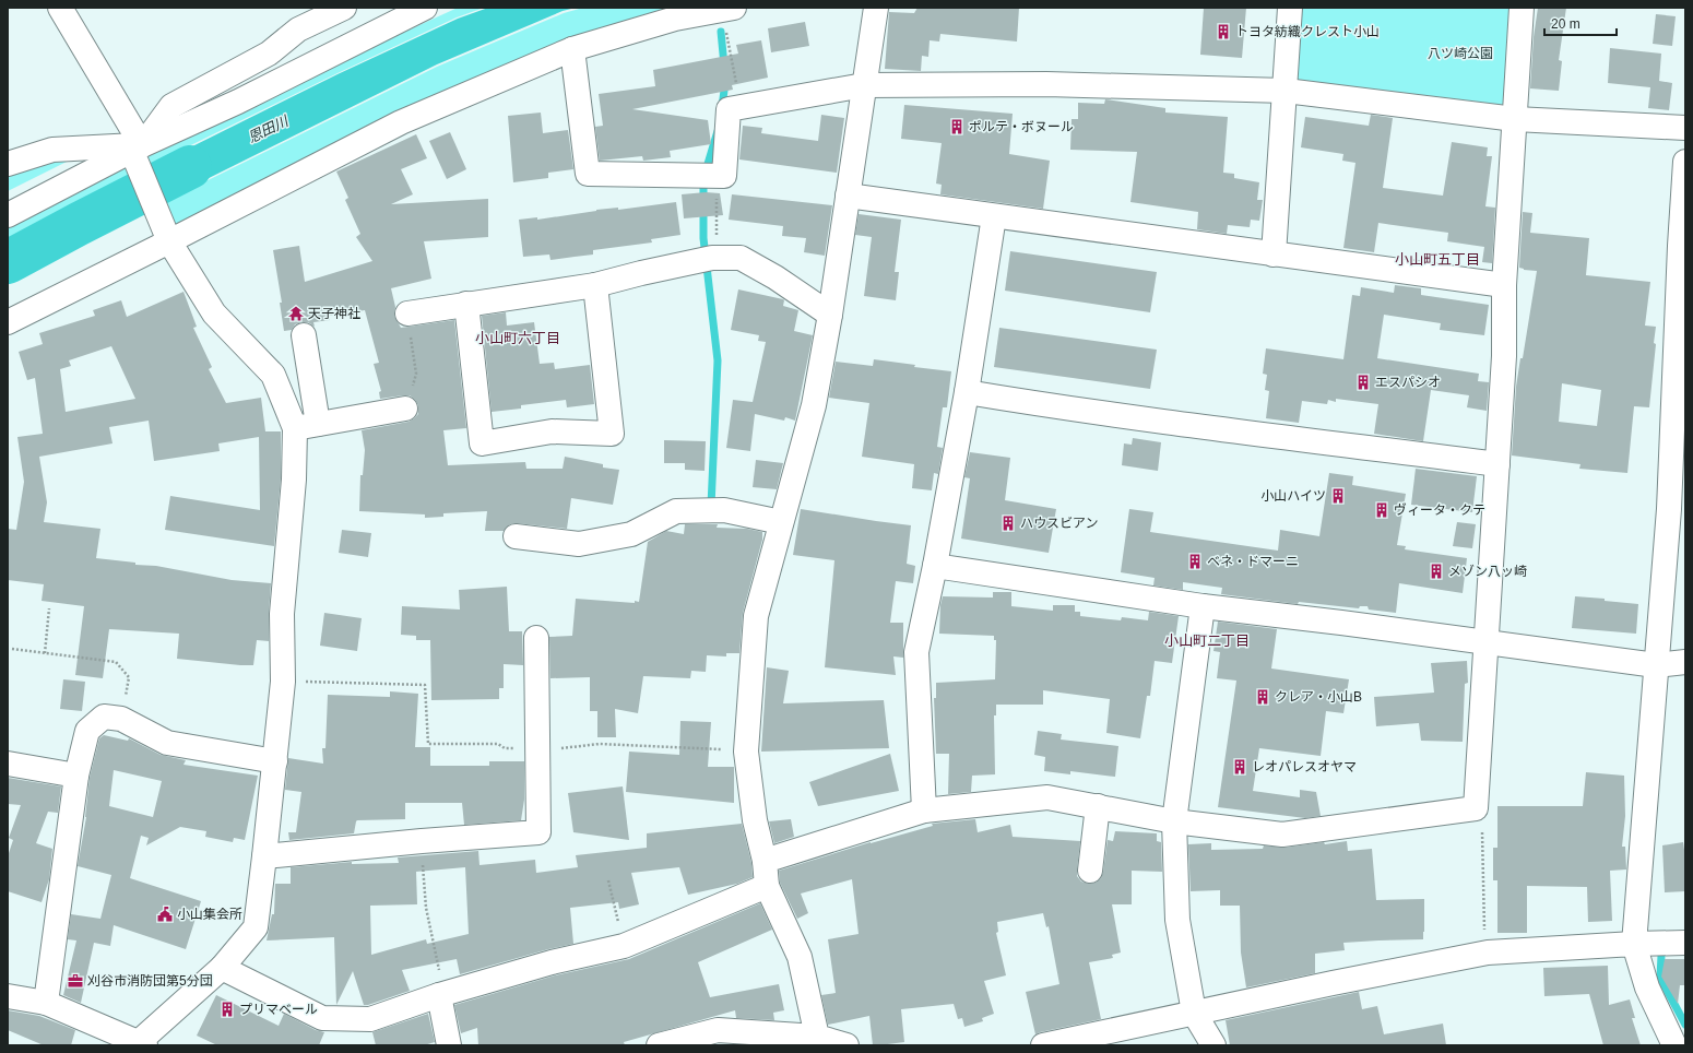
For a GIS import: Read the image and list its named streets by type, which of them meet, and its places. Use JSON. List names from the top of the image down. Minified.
{"districts":["小山町五丁目","小山町六丁目","小山町二丁目"],"water":["恩田川"],"parks":["八ツ崎公園"],"places":{"building":["トヨタ紡織クレスト小山","ポルテ・ボヌール","エスパシオ","小山ハイツ","ヴィータ・クテ","ハウスビアン","ベネ・ドマーニ","メゾン八ッ崎","クレア・小山B","レオパレスオヤマ","プリマベール"],"temple":["天子神社"],"public building":["小山集会所"],"office":["刈谷市消防団第5分団"]},"scale_bar":"20 m"}
